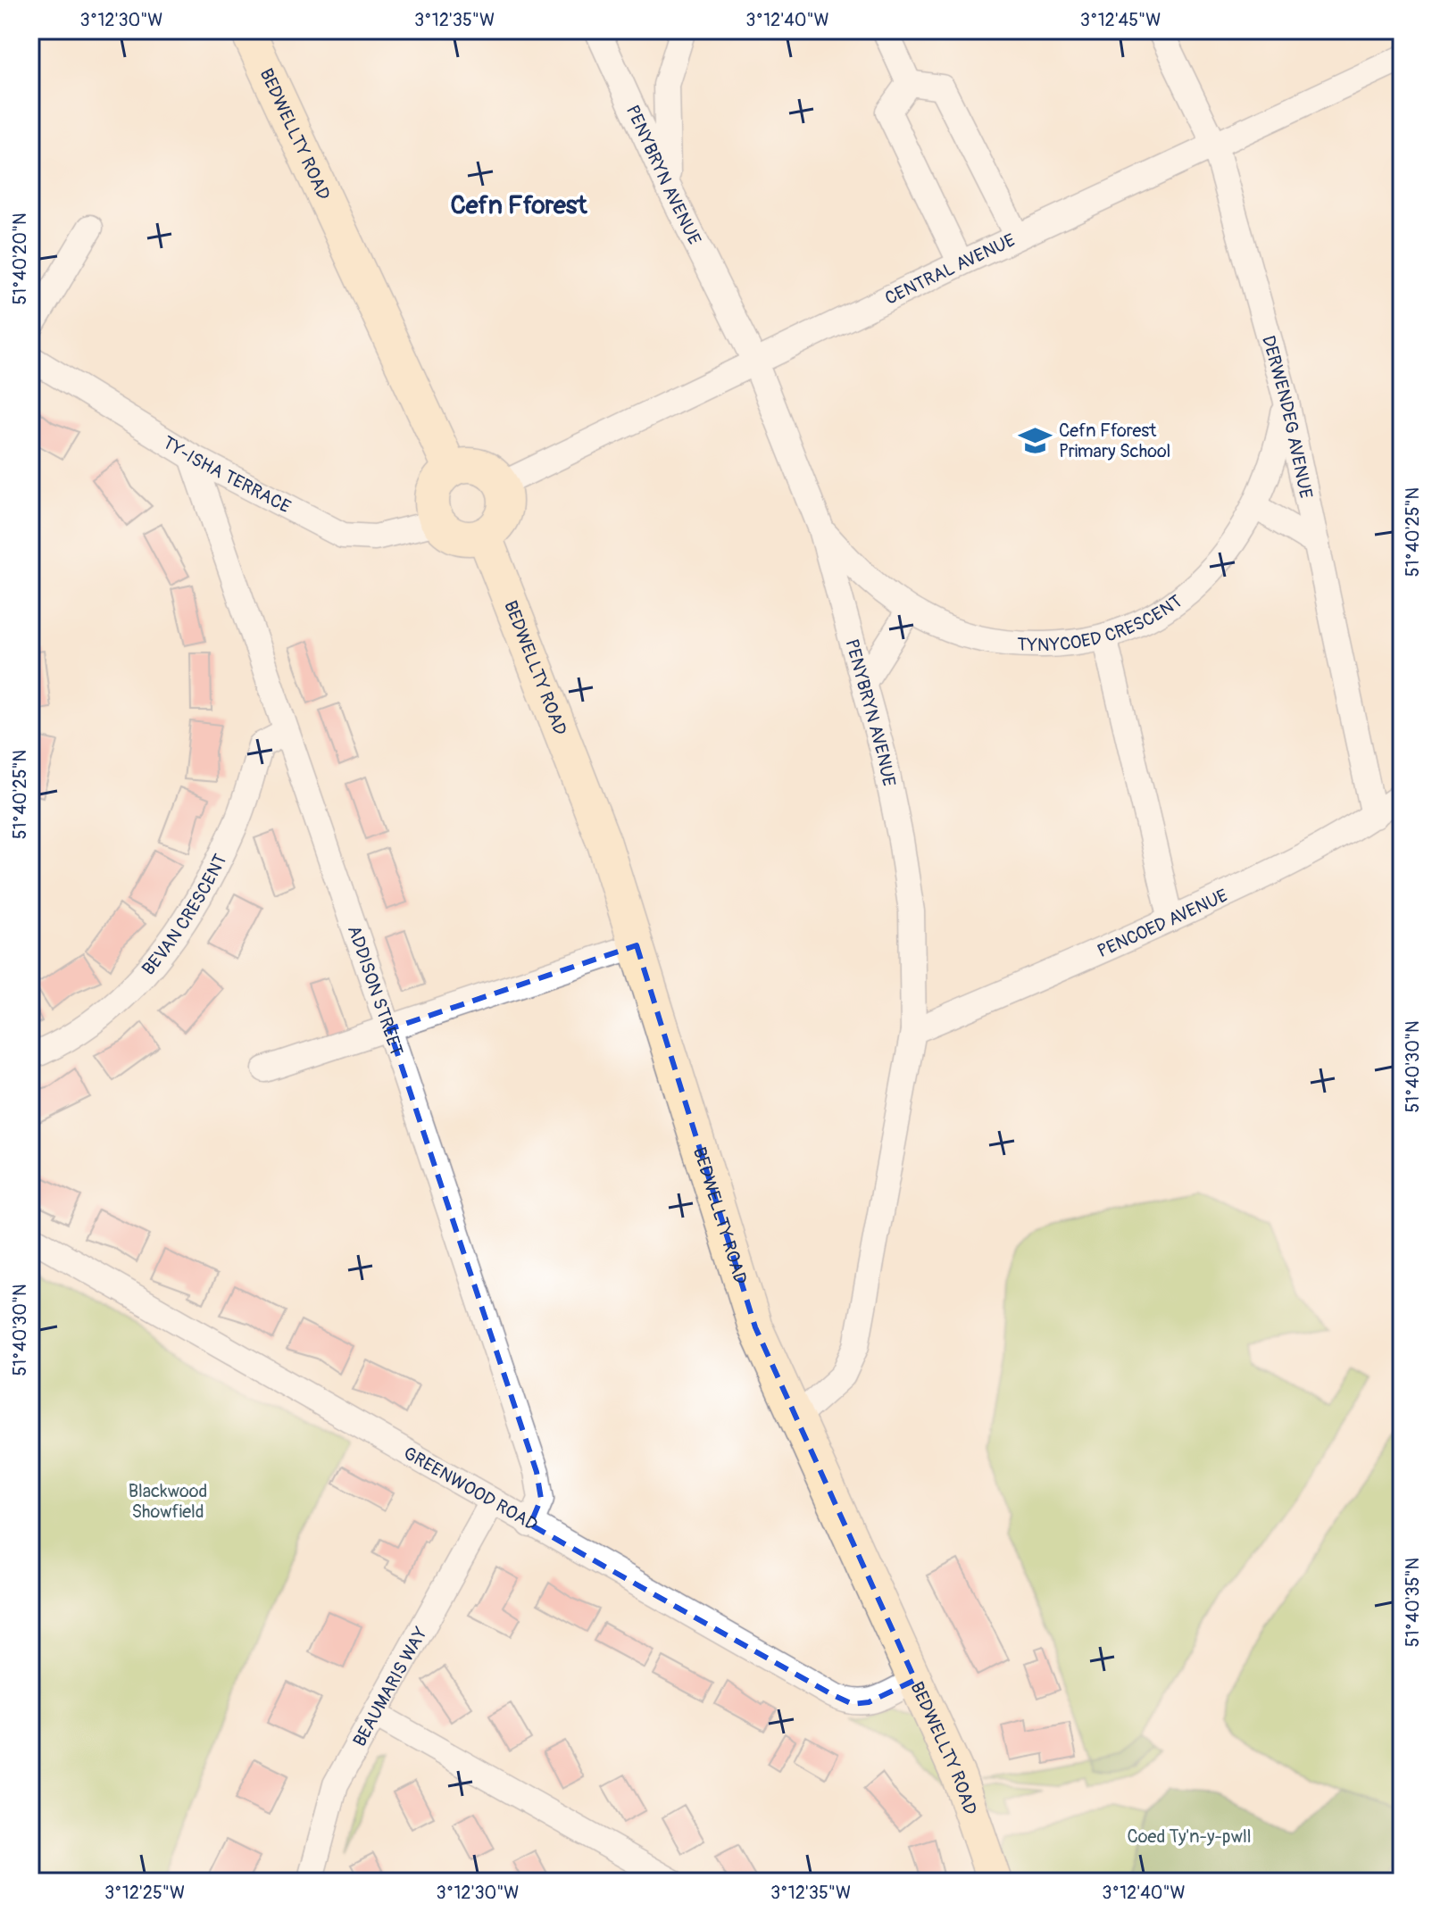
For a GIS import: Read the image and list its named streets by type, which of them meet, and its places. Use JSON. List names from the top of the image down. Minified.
{"streets":{"street":["BEDWELLTY ROAD","PENYBRYN AVENUE","CENTRAL AVENUE","DERWENDEG AVENUE","TY-ISHA TERRACE","TYNYCOED CRESCENT","BEVAN CRESCENT","PENCOED AVENUE","ADDISON STREET","GREENWOOD ROAD","BEAUMARIS WAY"]},"crossings":[["BEDWELLTY ROAD","PENYBRYN AVENUE"],["BEDWELLTY ROAD","CENTRAL AVENUE"],["BEDWELLTY ROAD","TY-ISHA TERRACE"],["BEDWELLTY ROAD","GREENWOOD ROAD"],["PENYBRYN AVENUE","CENTRAL AVENUE"],["PENYBRYN AVENUE","TYNYCOED CRESCENT"],["PENYBRYN AVENUE","PENCOED AVENUE"],["CENTRAL AVENUE","DERWENDEG AVENUE"],["CENTRAL AVENUE","TY-ISHA TERRACE"],["DERWENDEG AVENUE","TYNYCOED CRESCENT"],["DERWENDEG AVENUE","PENCOED AVENUE"],["TY-ISHA TERRACE","ADDISON STREET"],["BEVAN CRESCENT","ADDISON STREET"],["ADDISON STREET","GREENWOOD ROAD"],["GREENWOOD ROAD","BEAUMARIS WAY"]],"districts":["Cefn Fforest"],"parks":["Blackwood Showfield","Coed Ty'n-y-pwll"],"places":{"school or university":["Cefn Fforest Primary School"]},"coordinates":["3°12'30\"W","3°12'35\"W","3°12'40\"W","3°12'45\"W","51°40'20\"N","51°40'25\"N","51°40'30\"N","51°40'35\"N","3°12'25\"W"]}
